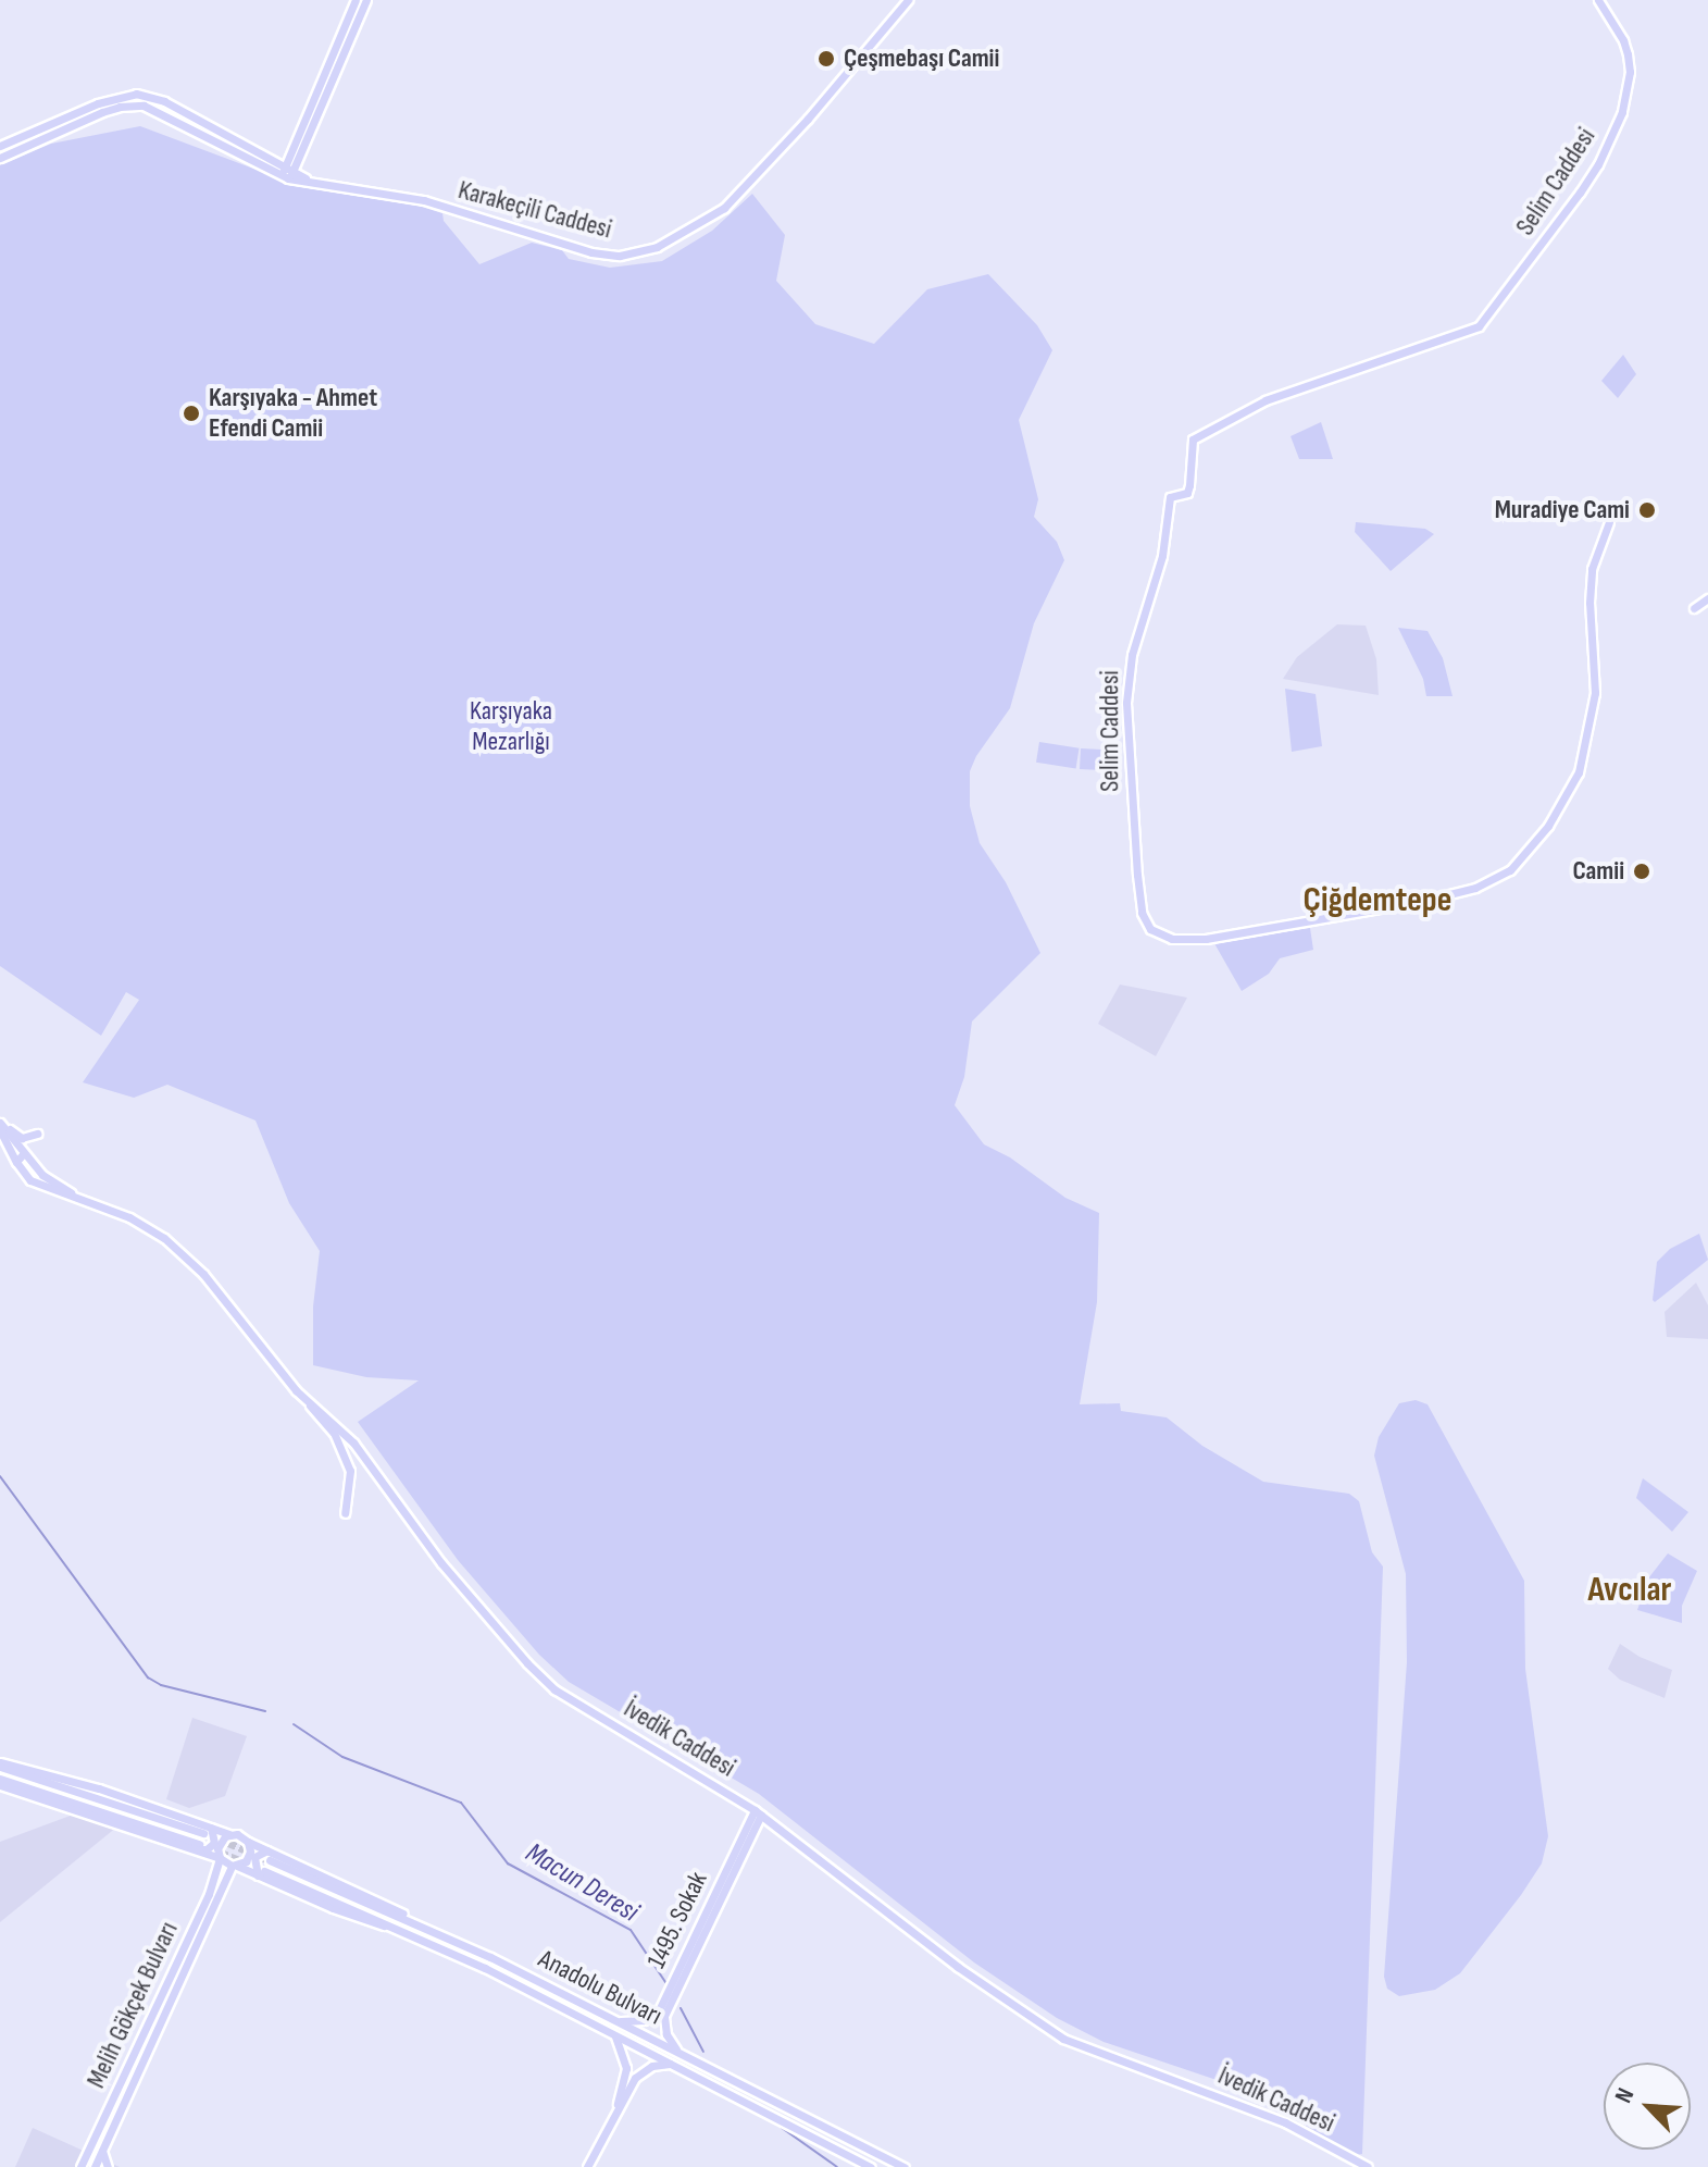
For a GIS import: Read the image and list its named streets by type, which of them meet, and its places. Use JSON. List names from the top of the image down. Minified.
{"streets":{"main road":["Selim Caddesi","Karakeçili Caddesi","İvedik Caddesi","1495. Sokak","Anadolu Bulvarı","Melih Gökçek Bulvarı"]},"crossings":[["İvedik Caddesi","1495. Sokak"],["1495. Sokak","Anadolu Bulvarı"],["Anadolu Bulvarı","Melih Gökçek Bulvarı"]],"districts":["Çiğdemtepe","Avcılar"],"water":["Macun Deresi"],"parks":["Karşıyaka Mezarlığı"],"places":["Çeşmebaşı Camii","Karşıyaka - Ahmet Efendi Camii","Muradiye Cami","Camii"],"north":"top left"}
